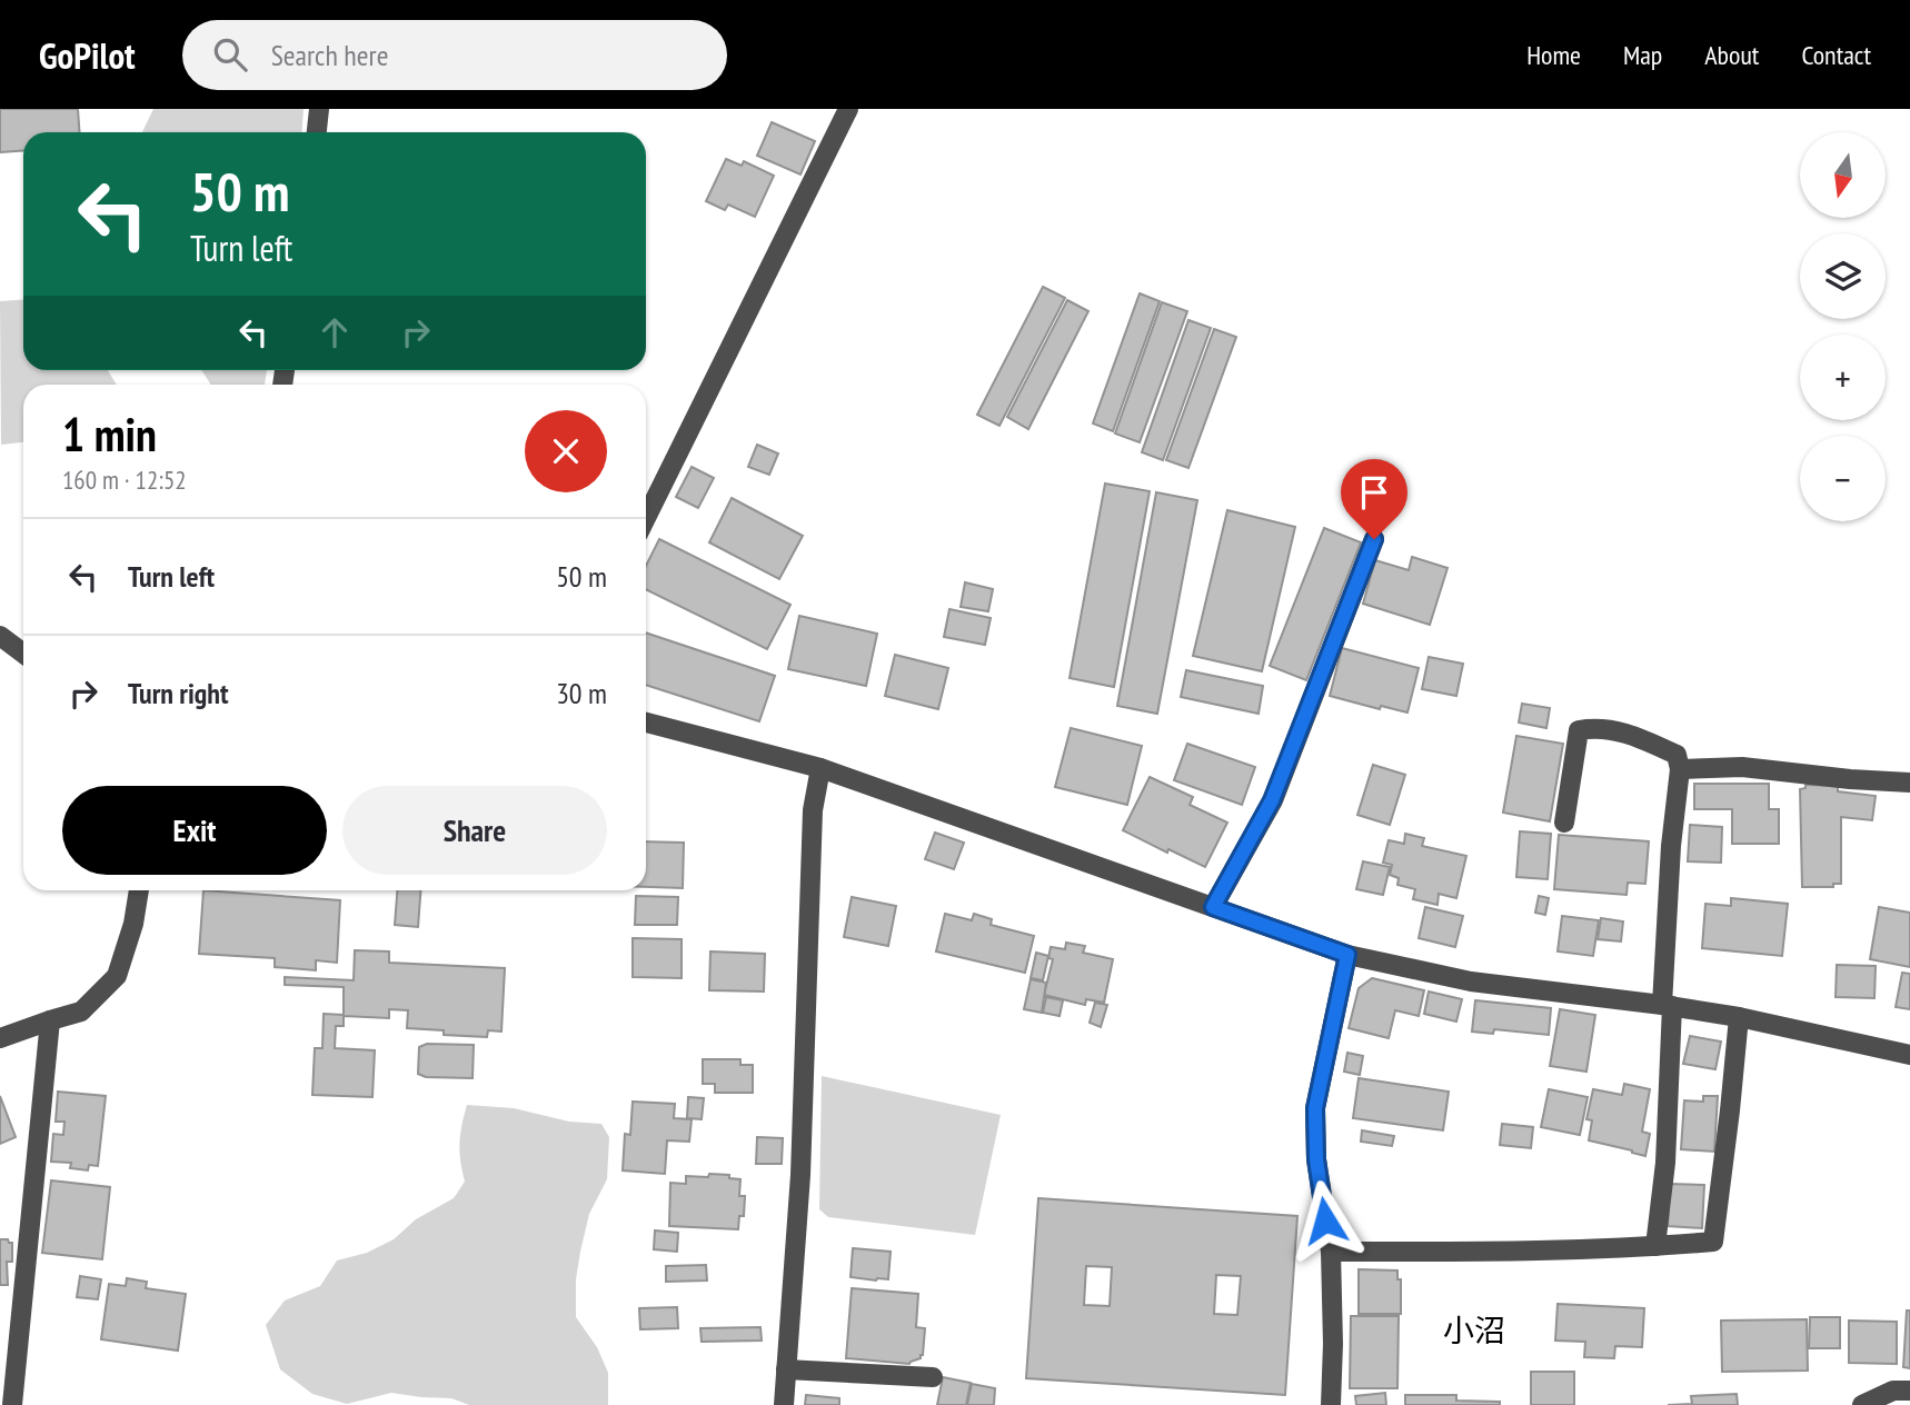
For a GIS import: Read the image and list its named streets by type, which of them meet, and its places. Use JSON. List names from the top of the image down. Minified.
{"districts":["小沼"],"north":"bottom","page":{"header":"GoPilot","search":"Search here","nav":["Home","Map","About","Contact"],"map_buttons":["+","−"],"turn":["50 m","Turn left"],"heading":["1 min","160 m · 12:52"],"list":[{"name":"Turn left","value":"50 m"},{"name":"Turn right","value":"30 m"}],"buttons":["Exit","Share"]}}
